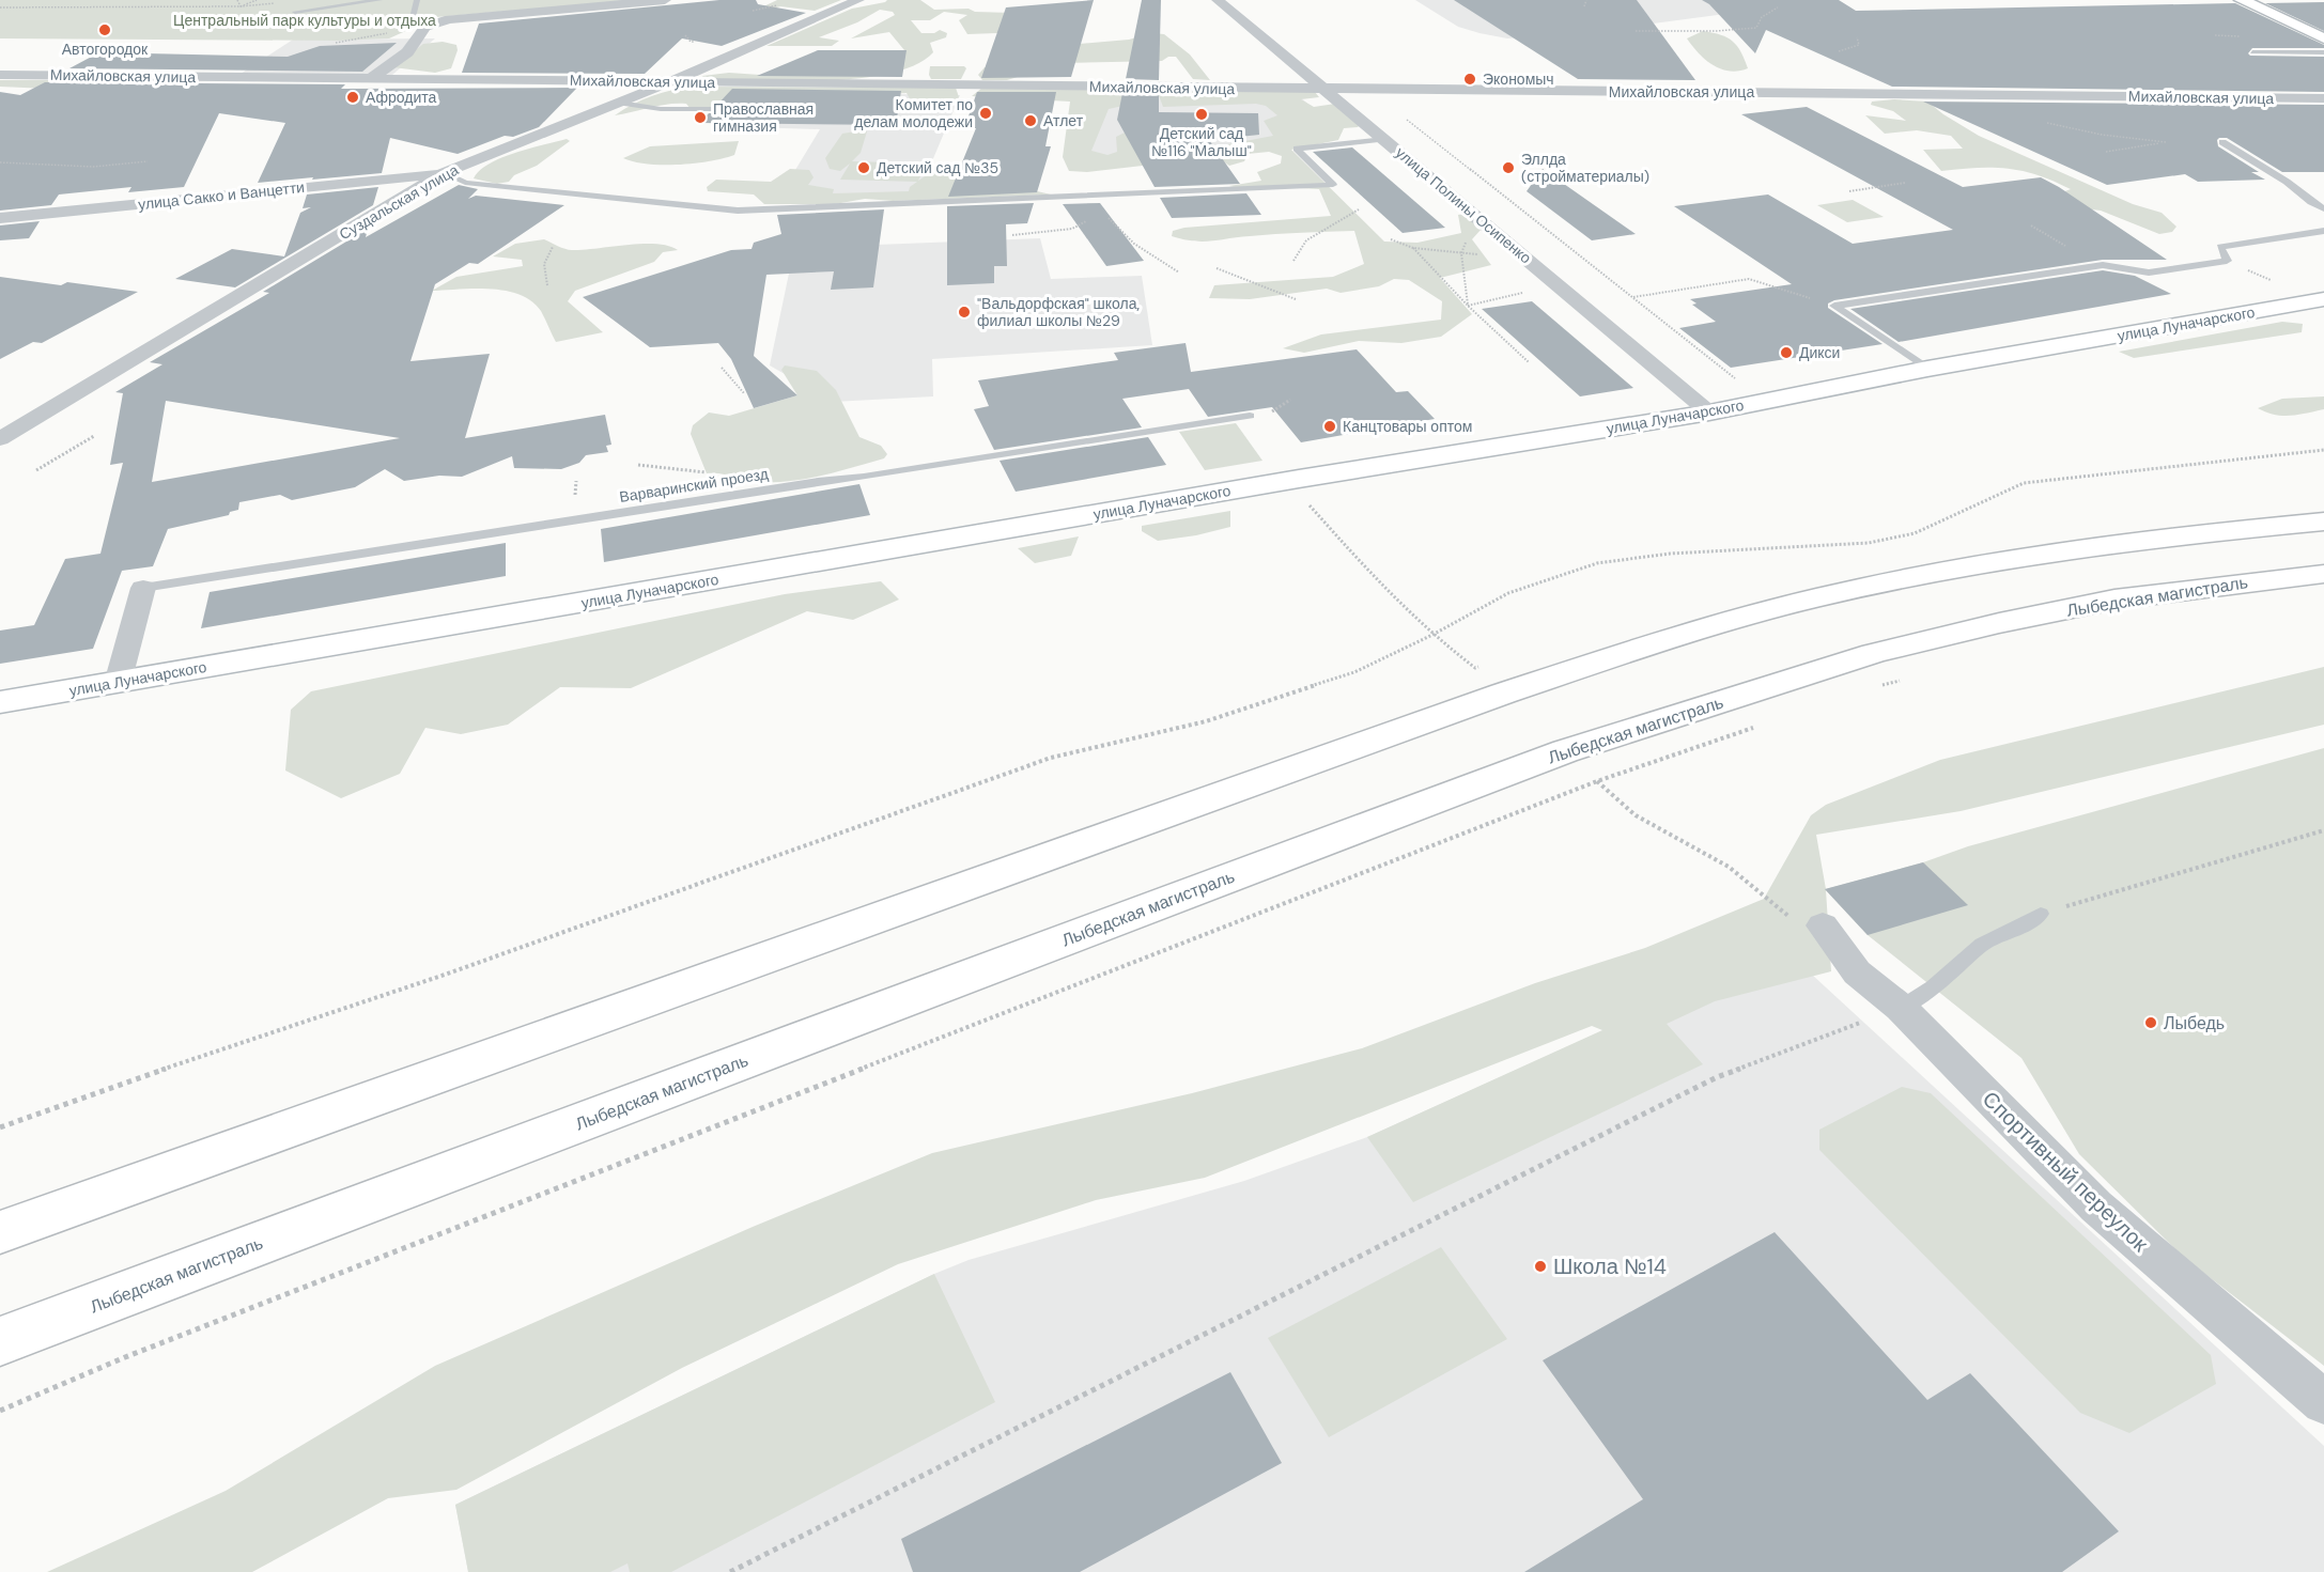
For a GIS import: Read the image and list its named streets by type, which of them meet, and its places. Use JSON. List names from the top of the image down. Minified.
{"streets":{"main road":["улица Луначарского","Лыбедская магистраль"],"street":["Михайловская улица","улица Сакко и Ванцетти","Суздальская улица","улица Полины Осипенко","Спортивный переулок"],"lane":["Варваринский проезд"]},"crossings":[["Михайловская улица","Суздальская улица"],["Михайловская улица","улица Полины Осипенко"],["улица Сакко и Ванцетти","Суздальская улица"],["улица Полины Осипенко","улица Луначарского"]],"parks":["Центральный парк культуры и отдыха"],"places":["Автогородок","Экономыч","Афродита","Комитет по делам молодежи","Детский сад №116 \"Малыш\"","Православная гимназия","Атлет","Детский сад №35","Эллда (стройматериалы)","\"Вальдорфская\" школа, филиал школы №29","Дикси","Канцтовары оптом","Лыбедь","Школа №14"]}
